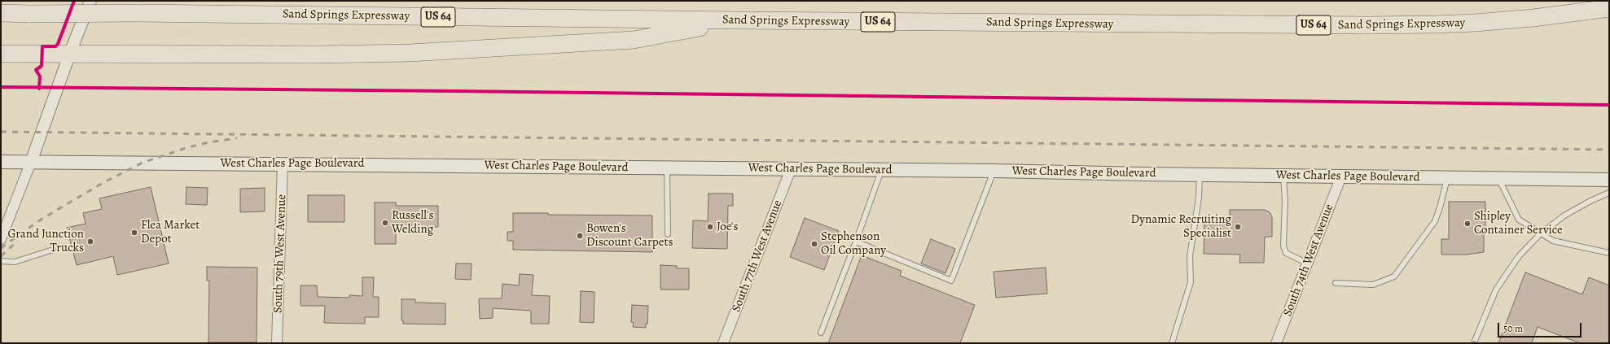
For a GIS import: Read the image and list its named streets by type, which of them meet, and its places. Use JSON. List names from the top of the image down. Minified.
{"streets":{"highway":["Sand Springs Expressway","US 64"],"main road":["West Charles Page Boulevard"],"street":["South 79th West Avenue","South 77th West Avenue","South 74th West Avenue"]},"crossings":[["West Charles Page Boulevard","South 79th West Avenue"],["West Charles Page Boulevard","South 77th West Avenue"],["West Charles Page Boulevard","South 74th West Avenue"]],"places":["Russell's Welding","Shipley Container Service","Joe's","Dynamic Recruiting Specialist","Flea Market Depot","Bowen's Discount Carpets","Grand Junction Trucks","Stephenson Oil Company"],"scale_bar":"50 m"}
